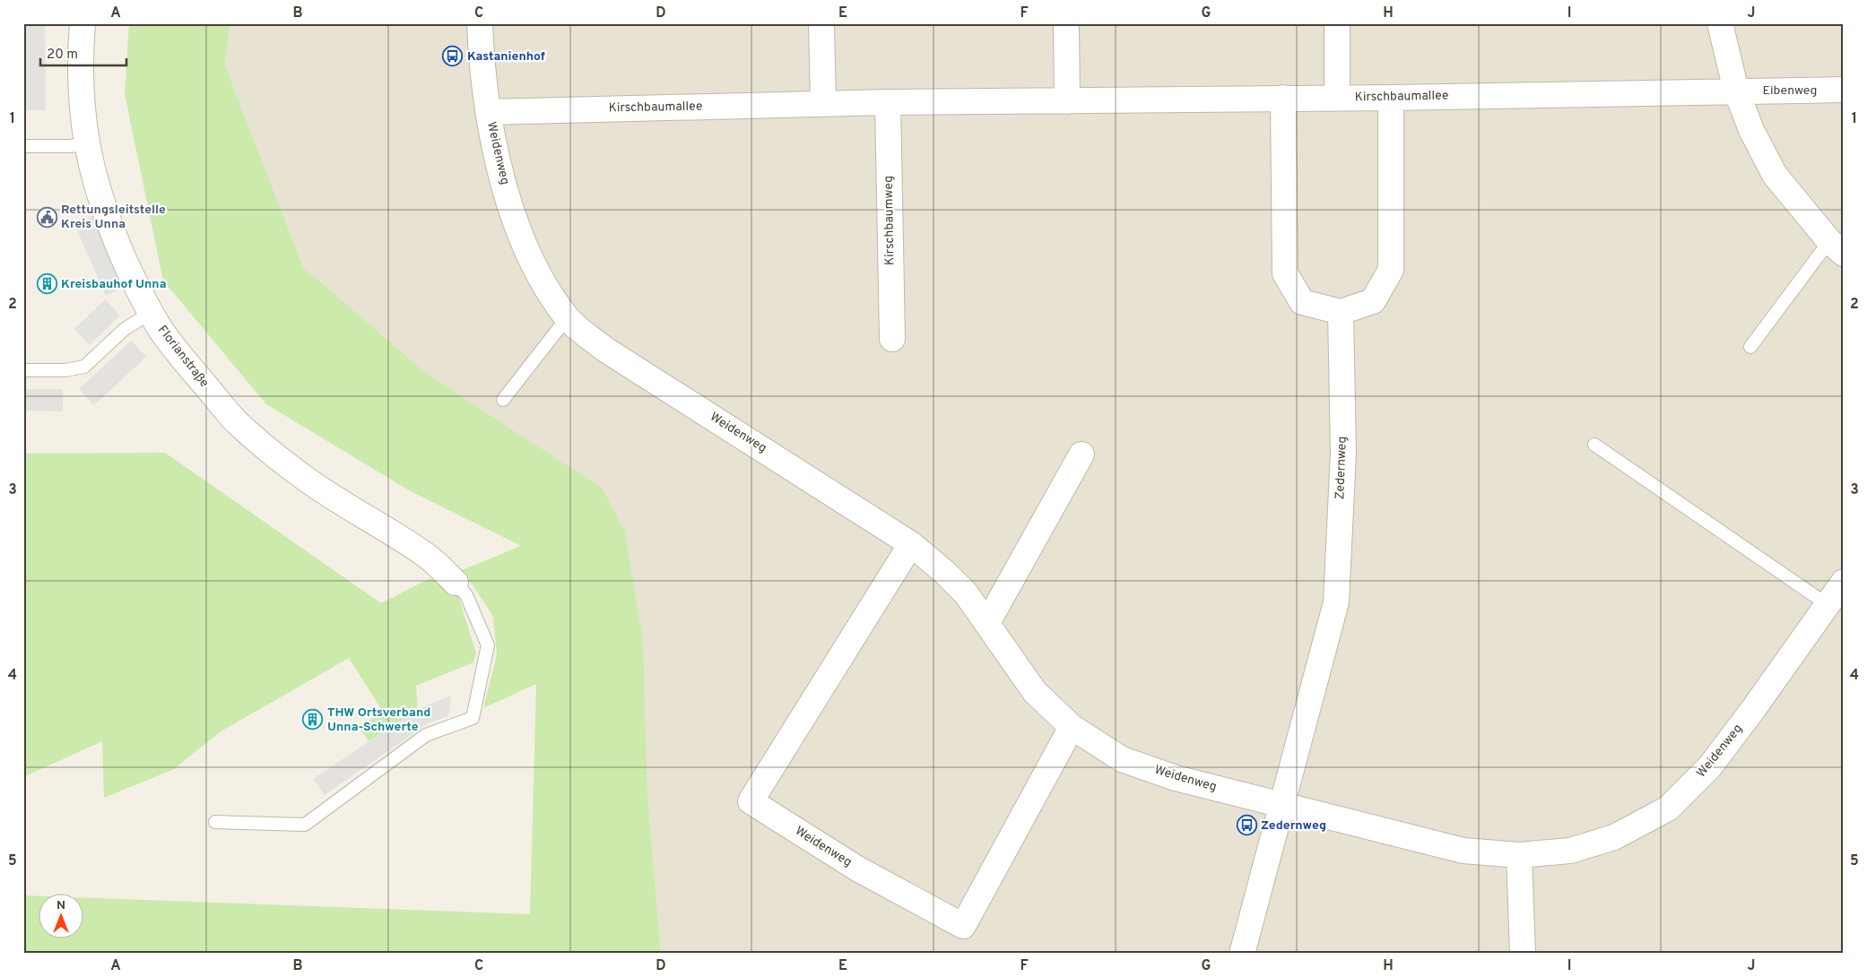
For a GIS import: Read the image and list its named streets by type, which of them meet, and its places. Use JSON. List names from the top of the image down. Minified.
{"streets":{"street":["Eibenweg","Kirschbaumallee","Weidenweg","Kirschbaumweg","Florianstraße","Zedernweg"]},"crossings":[["Eibenweg","Kirschbaumallee"],["Kirschbaumallee","Weidenweg"],["Kirschbaumallee","Kirschbaumweg"],["Weidenweg","Zedernweg"]],"places":{"bus stop":["Kastanienhof","Zedernweg"],"public building":["Rettungsleitstelle Kreis Unna"],"building":["Kreisbauhof Unna","THW Ortsverband Unna-Schwerte"]},"scale_bar":"20 m","north":"top","grid":{"columns":["A","B","C","D","E","F","G","H","I","J"],"rows":["1","2","3","4","5"]}}
